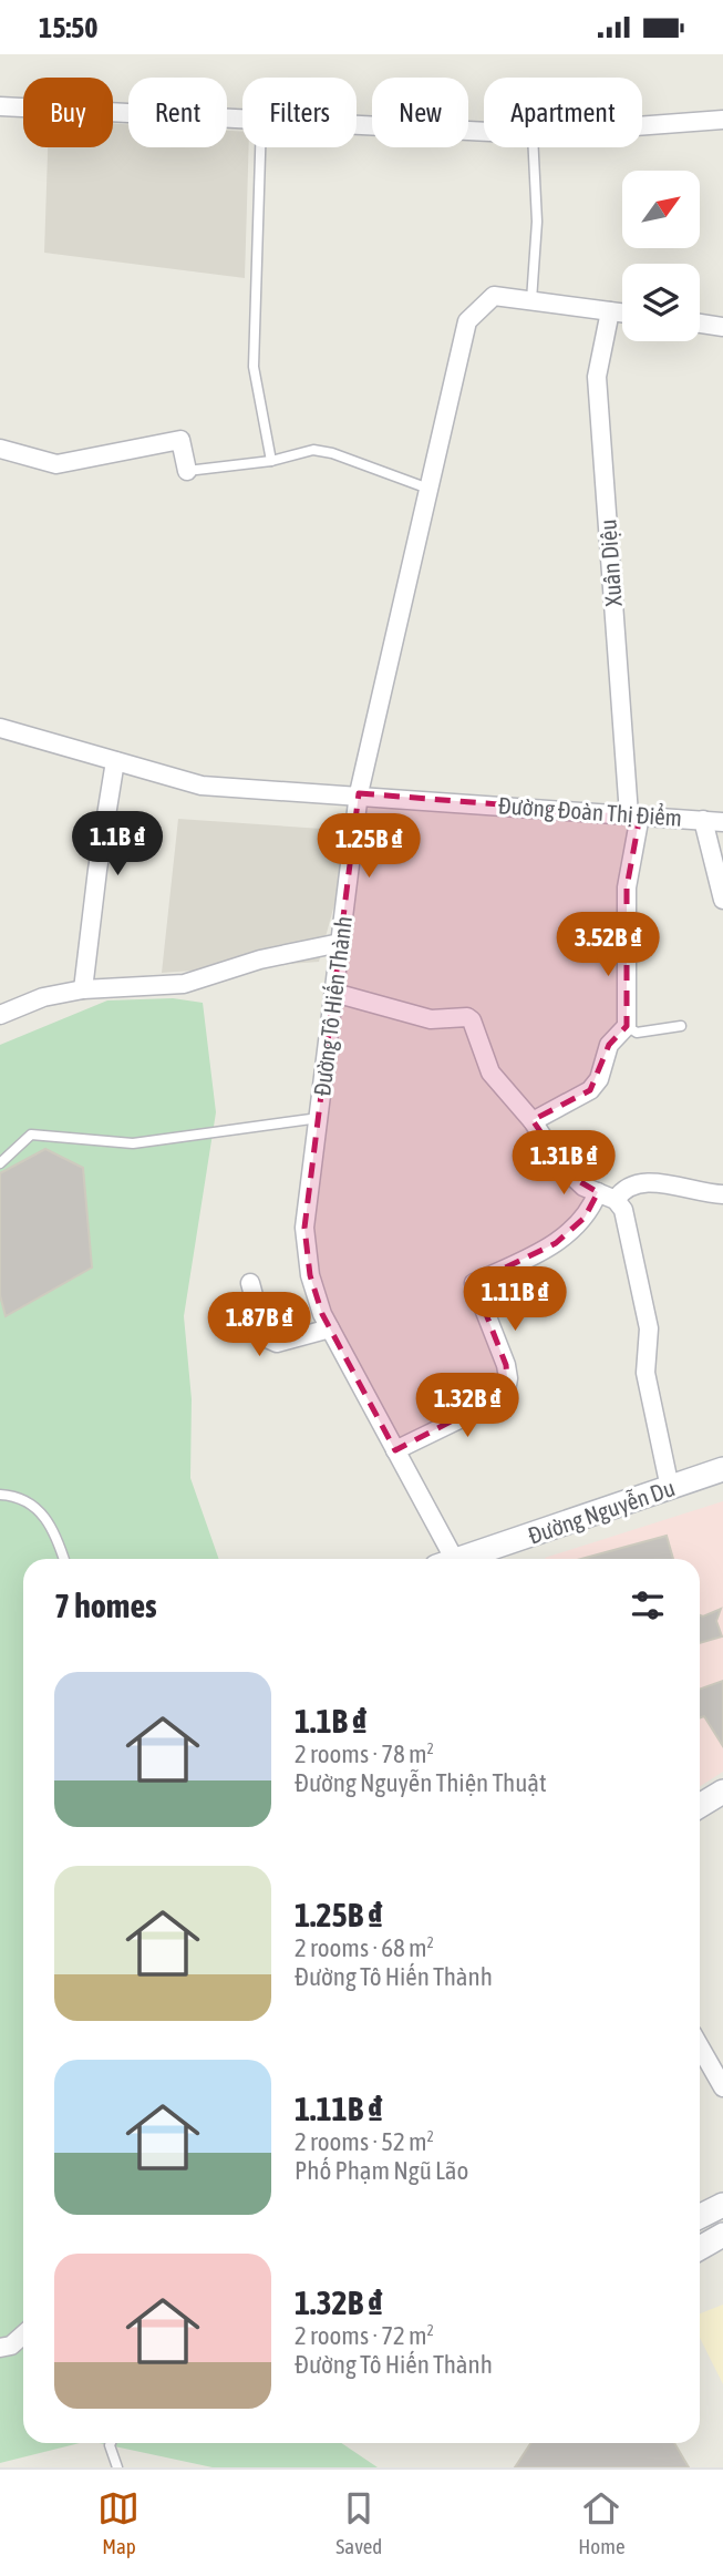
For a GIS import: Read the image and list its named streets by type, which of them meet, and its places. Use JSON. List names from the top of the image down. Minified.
{"streets":{"street":["Xuân Diệu","Đường Đoàn Thị Điểm","Đường Tô Hiến Thành","Đường Nguyễn Du"]},"crossings":[["Xuân Diệu","Đường Đoàn Thị Điểm"],["Xuân Diệu","Đường Tô Hiến Thành"],["Đường Đoàn Thị Điểm","Đường Tô Hiến Thành"]],"north":"top right","page":{"status":"15:50","chip":["Buy","Rent","Filters","New","Apartment"],"price":["1.1B ₫","1.25B ₫","3.52B ₫","1.31B ₫","1.11B ₫","1.87B ₫","1.32B ₫"],"heading":"7 homes","list":[{"name":"1.1B ₫","note":"2 rooms · 78 m² · Đường Nguyễn Thiện Thuật"},{"name":"1.25B ₫","note":"2 rooms · 68 m² · Đường Tô Hiến Thành"},{"name":"1.11B ₫","note":"2 rooms · 52 m² · Phố Phạm Ngũ Lão"},{"name":"1.32B ₫","note":"2 rooms · 72 m² · Đường Tô Hiến Thành"}],"tabs":["Map","Saved","Home"]}}
